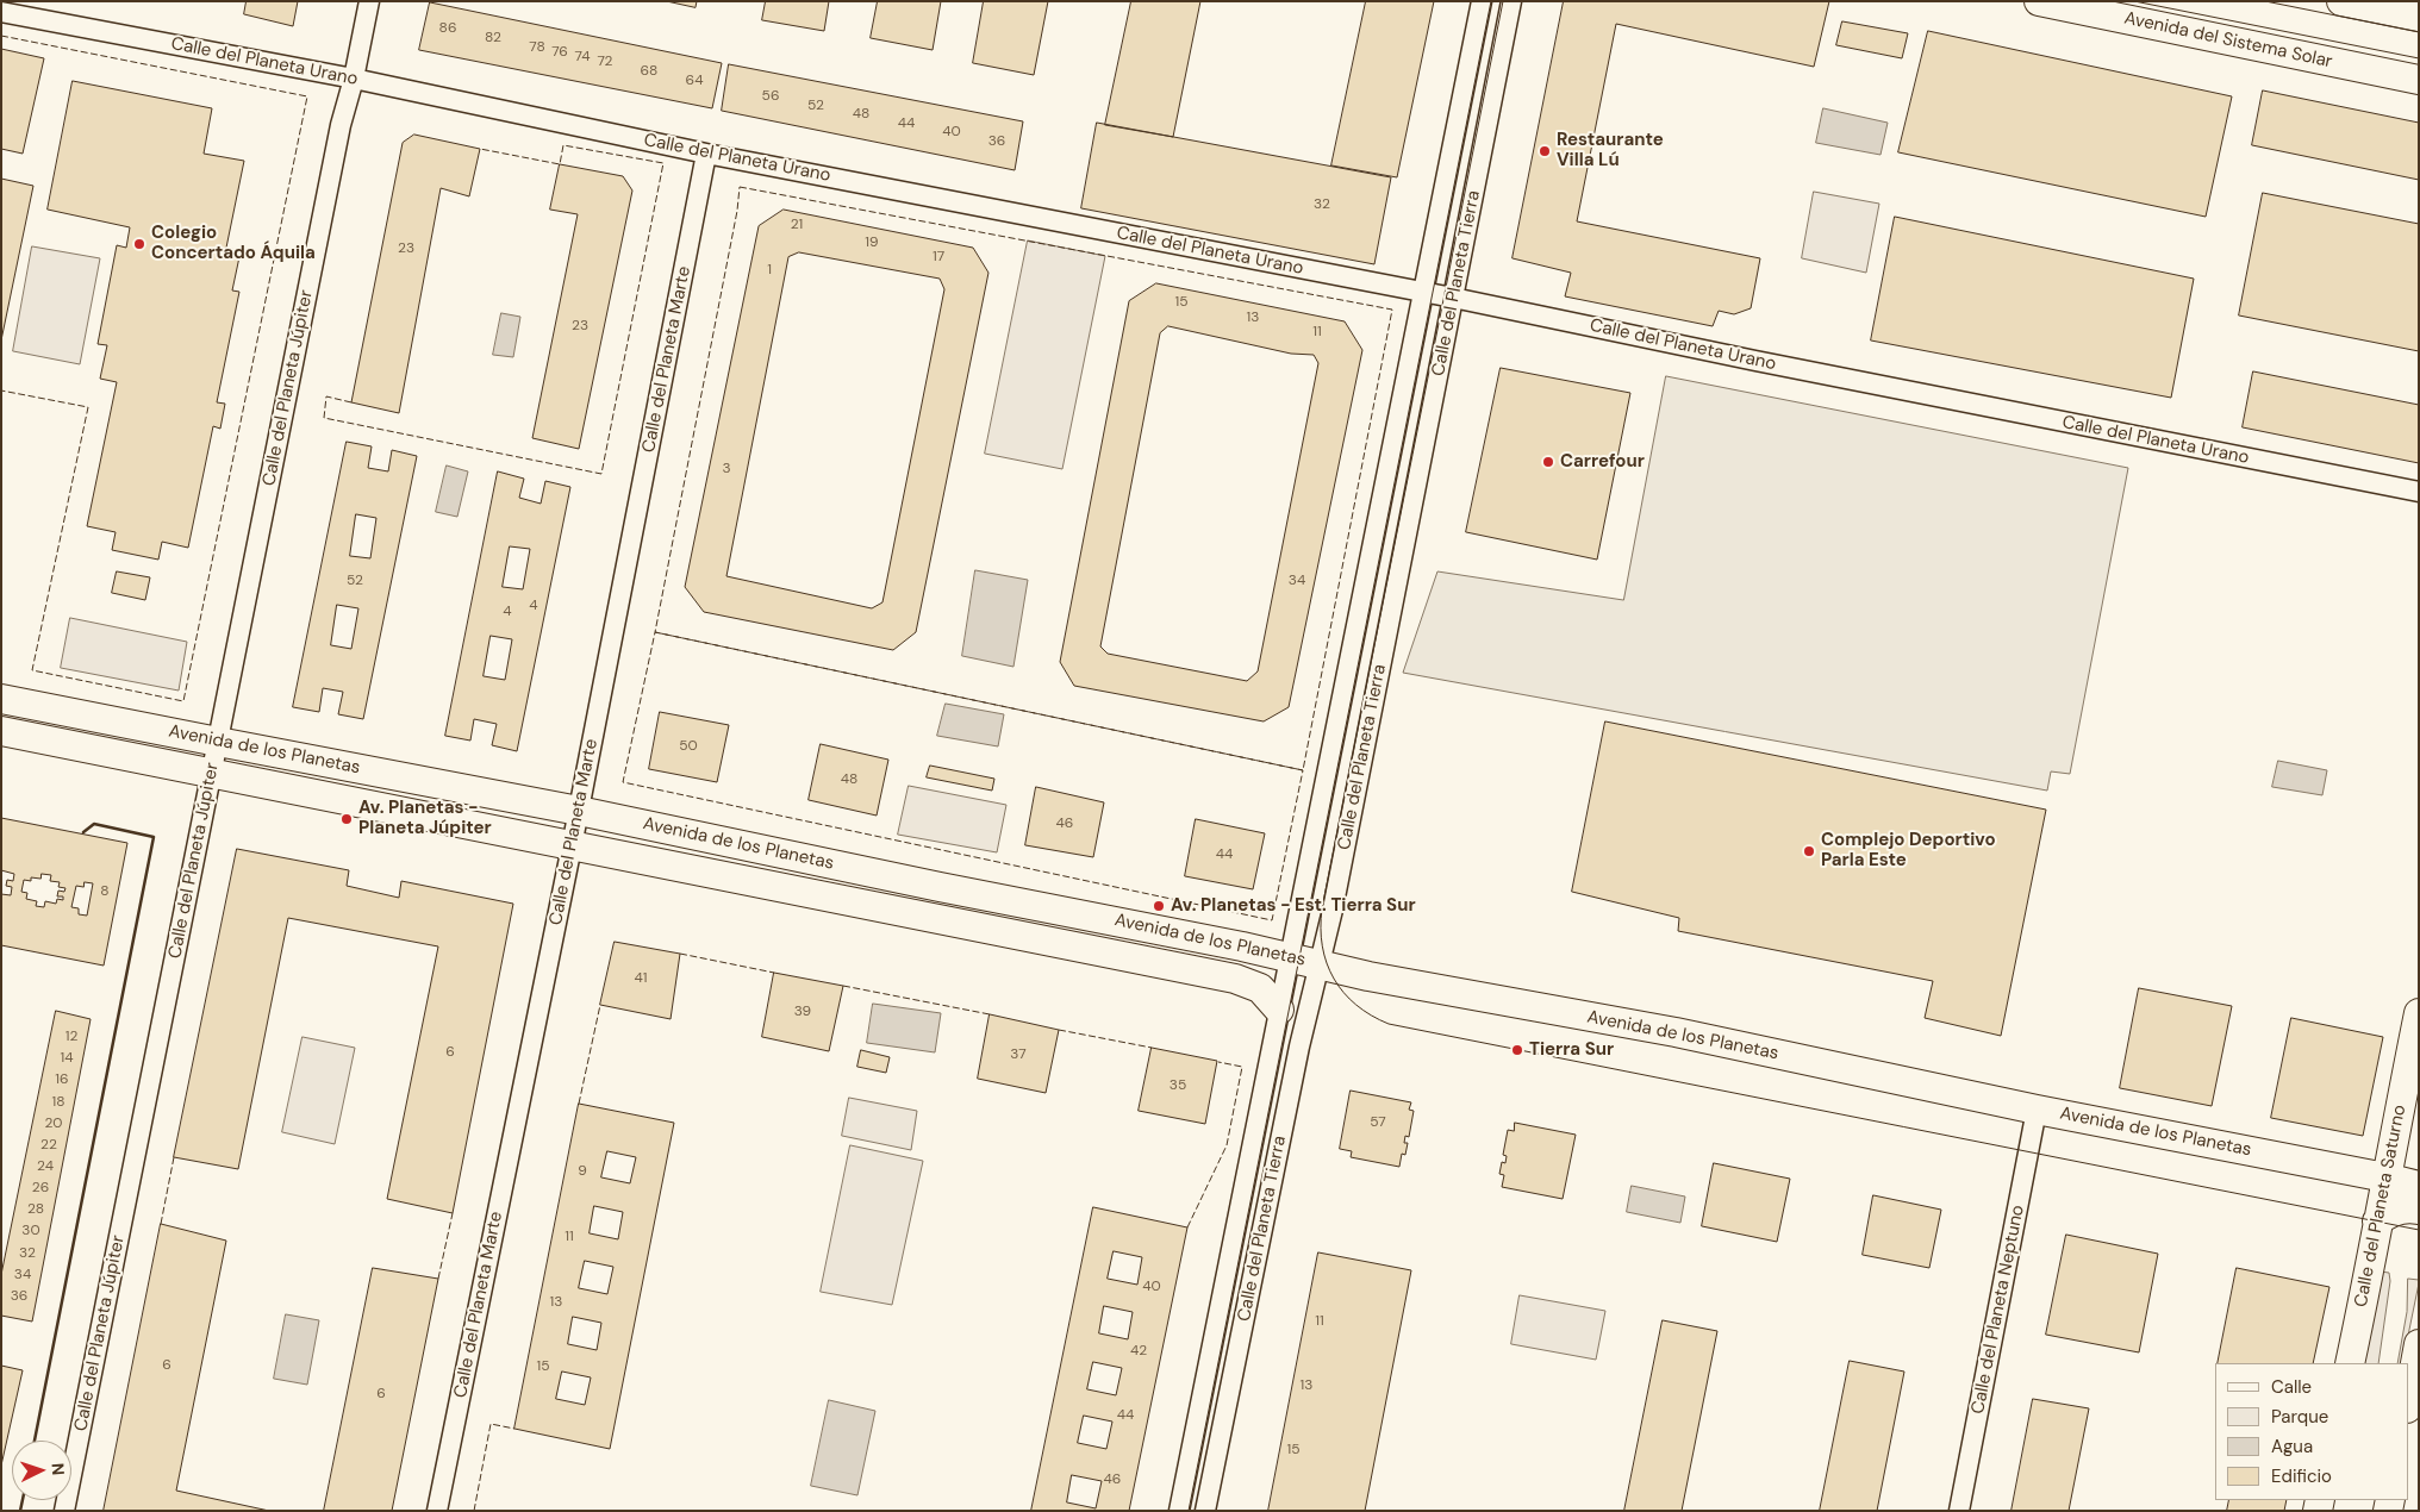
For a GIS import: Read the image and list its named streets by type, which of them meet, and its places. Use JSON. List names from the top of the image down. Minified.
{"streets":{"street":["Avenida del Sistema Solar","Calle del Planeta Urano","Calle del Planeta Tierra","Calle del Planeta Marte","Calle del Planeta Júpiter","Avenida de los Planetas","Calle del Planeta Saturno","Calle del Planeta Neptuno"]},"crossings":[["Calle del Planeta Urano","Calle del Planeta Tierra"],["Calle del Planeta Urano","Calle del Planeta Marte"],["Calle del Planeta Urano","Calle del Planeta Júpiter"],["Calle del Planeta Tierra","Avenida de los Planetas"],["Calle del Planeta Marte","Avenida de los Planetas"],["Calle del Planeta Júpiter","Avenida de los Planetas"],["Avenida de los Planetas","Calle del Planeta Saturno"],["Avenida de los Planetas","Calle del Planeta Neptuno"]],"places":["Restaurante Villa Lú","Colegio Concertado Áquila","Carrefour","Av. Planetas - Planeta Júpiter","Complejo Deportivo Parla Este","Av. Planetas - Est. Tierra Sur","Tierra Sur"],"house_numbers":["86","82","78","76","74","72","68","64","56","52","48","44","40","36","32","21","19","23","17","1","15","13","23","11","3","52","34","4","4","50","48","46","44","8","41","39","12","6","37","14","16","35","18","57","20","22","24","9","26","28","30","11","32","34","40","36","13","11","42","6","15","13","6","44","15","46"],"legend":["Calle","Parque","Agua","Edificio"],"north":"right"}
